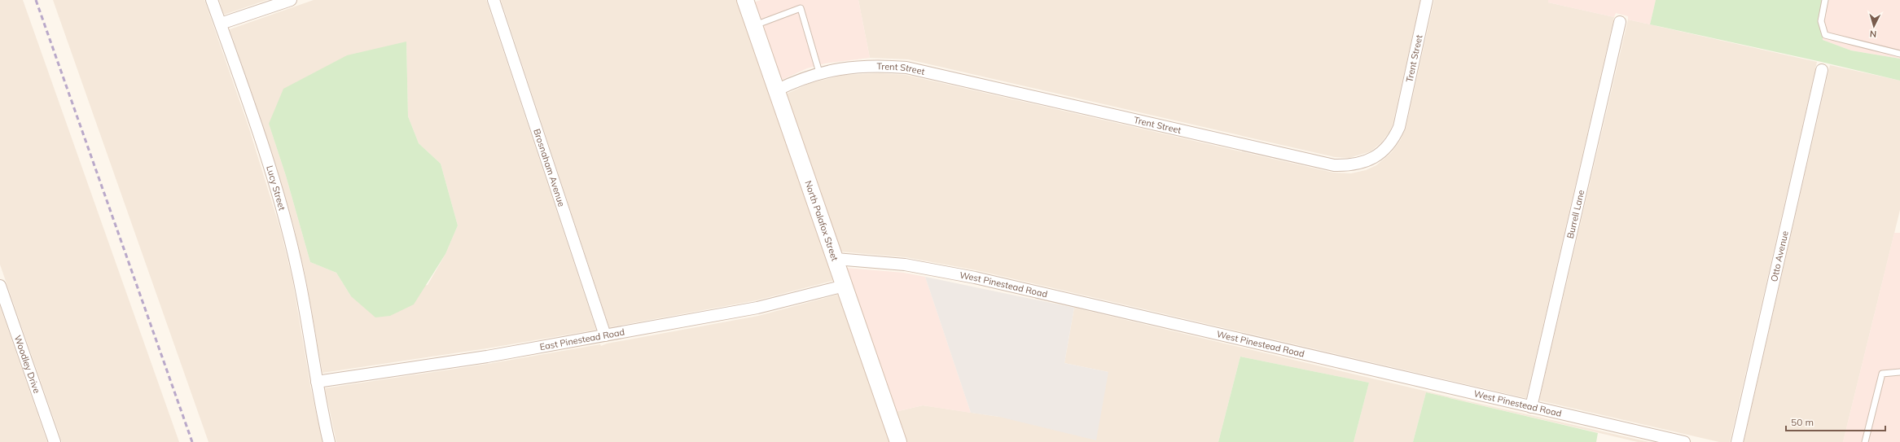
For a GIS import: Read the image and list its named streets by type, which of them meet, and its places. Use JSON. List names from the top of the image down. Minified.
{"streets":{"main road":["North Palafox Street"],"street":["Trent Street","Brosnaham Avenue","Lucy Street","Burrell Lane","Otto Avenue","West Pinestead Road","East Pinestead Road","Woodley Drive"]},"crossings":[["Trent Street","North Palafox Street"],["Brosnaham Avenue","East Pinestead Road"],["Lucy Street","East Pinestead Road"],["Burrell Lane","West Pinestead Road"],["North Palafox Street","West Pinestead Road"],["North Palafox Street","East Pinestead Road"]],"scale_bar":"50 m","north":"bottom"}
